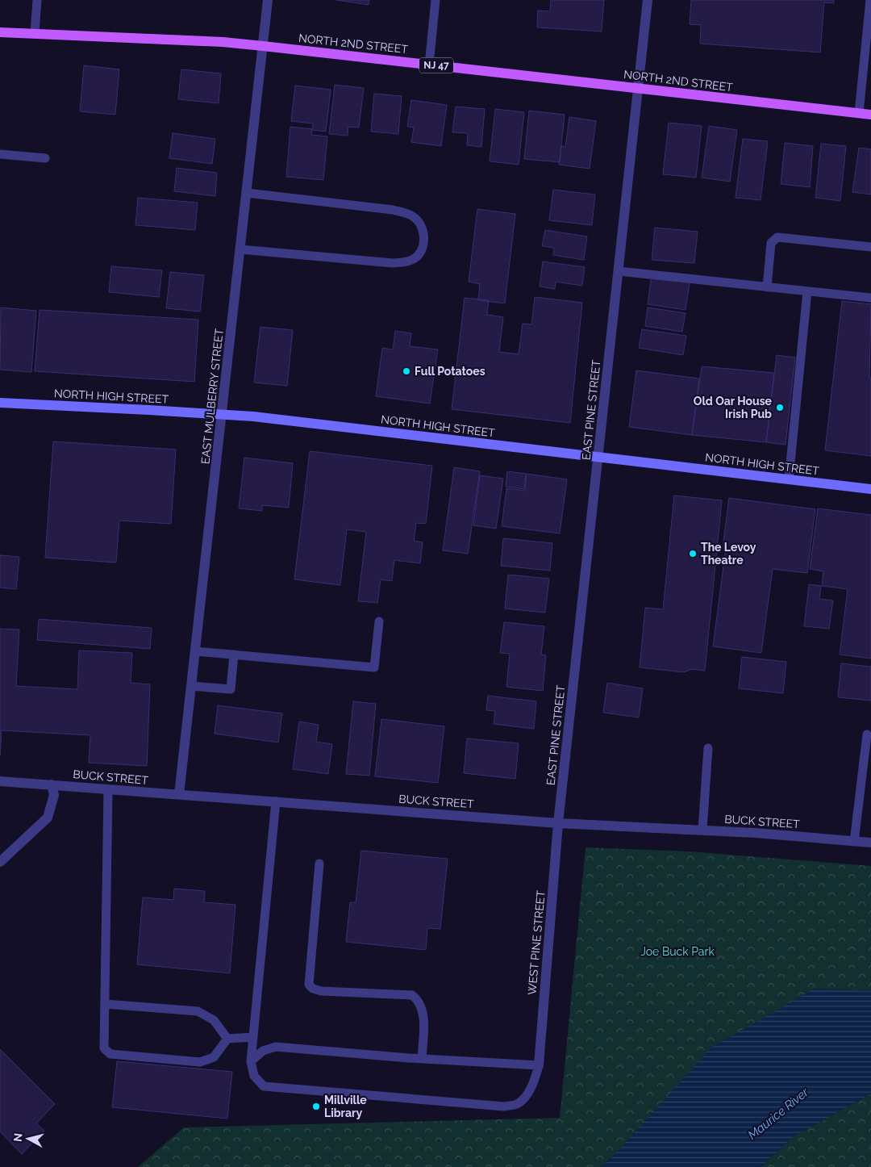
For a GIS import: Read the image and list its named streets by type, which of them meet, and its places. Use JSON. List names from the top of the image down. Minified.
{"streets":{"main road":["NORTH 2ND STREET","NJ 47"],"street":["NORTH HIGH STREET","EAST MULBERRY STREET","EAST PINE STREET","BUCK STREET","WEST PINE STREET"]},"crossings":[["NORTH 2ND STREET","EAST MULBERRY STREET"],["NORTH 2ND STREET","EAST PINE STREET"],["NORTH HIGH STREET","EAST MULBERRY STREET"],["NORTH HIGH STREET","EAST PINE STREET"],["EAST MULBERRY STREET","BUCK STREET"],["EAST PINE STREET","BUCK STREET"],["EAST PINE STREET","WEST PINE STREET"],["BUCK STREET","WEST PINE STREET"]],"water":["Maurice River"],"parks":["Joe Buck Park"],"places":["Full Potatoes","Old Oar House Irish Pub","The Levoy Theatre","Millville Library"],"north":"left"}
